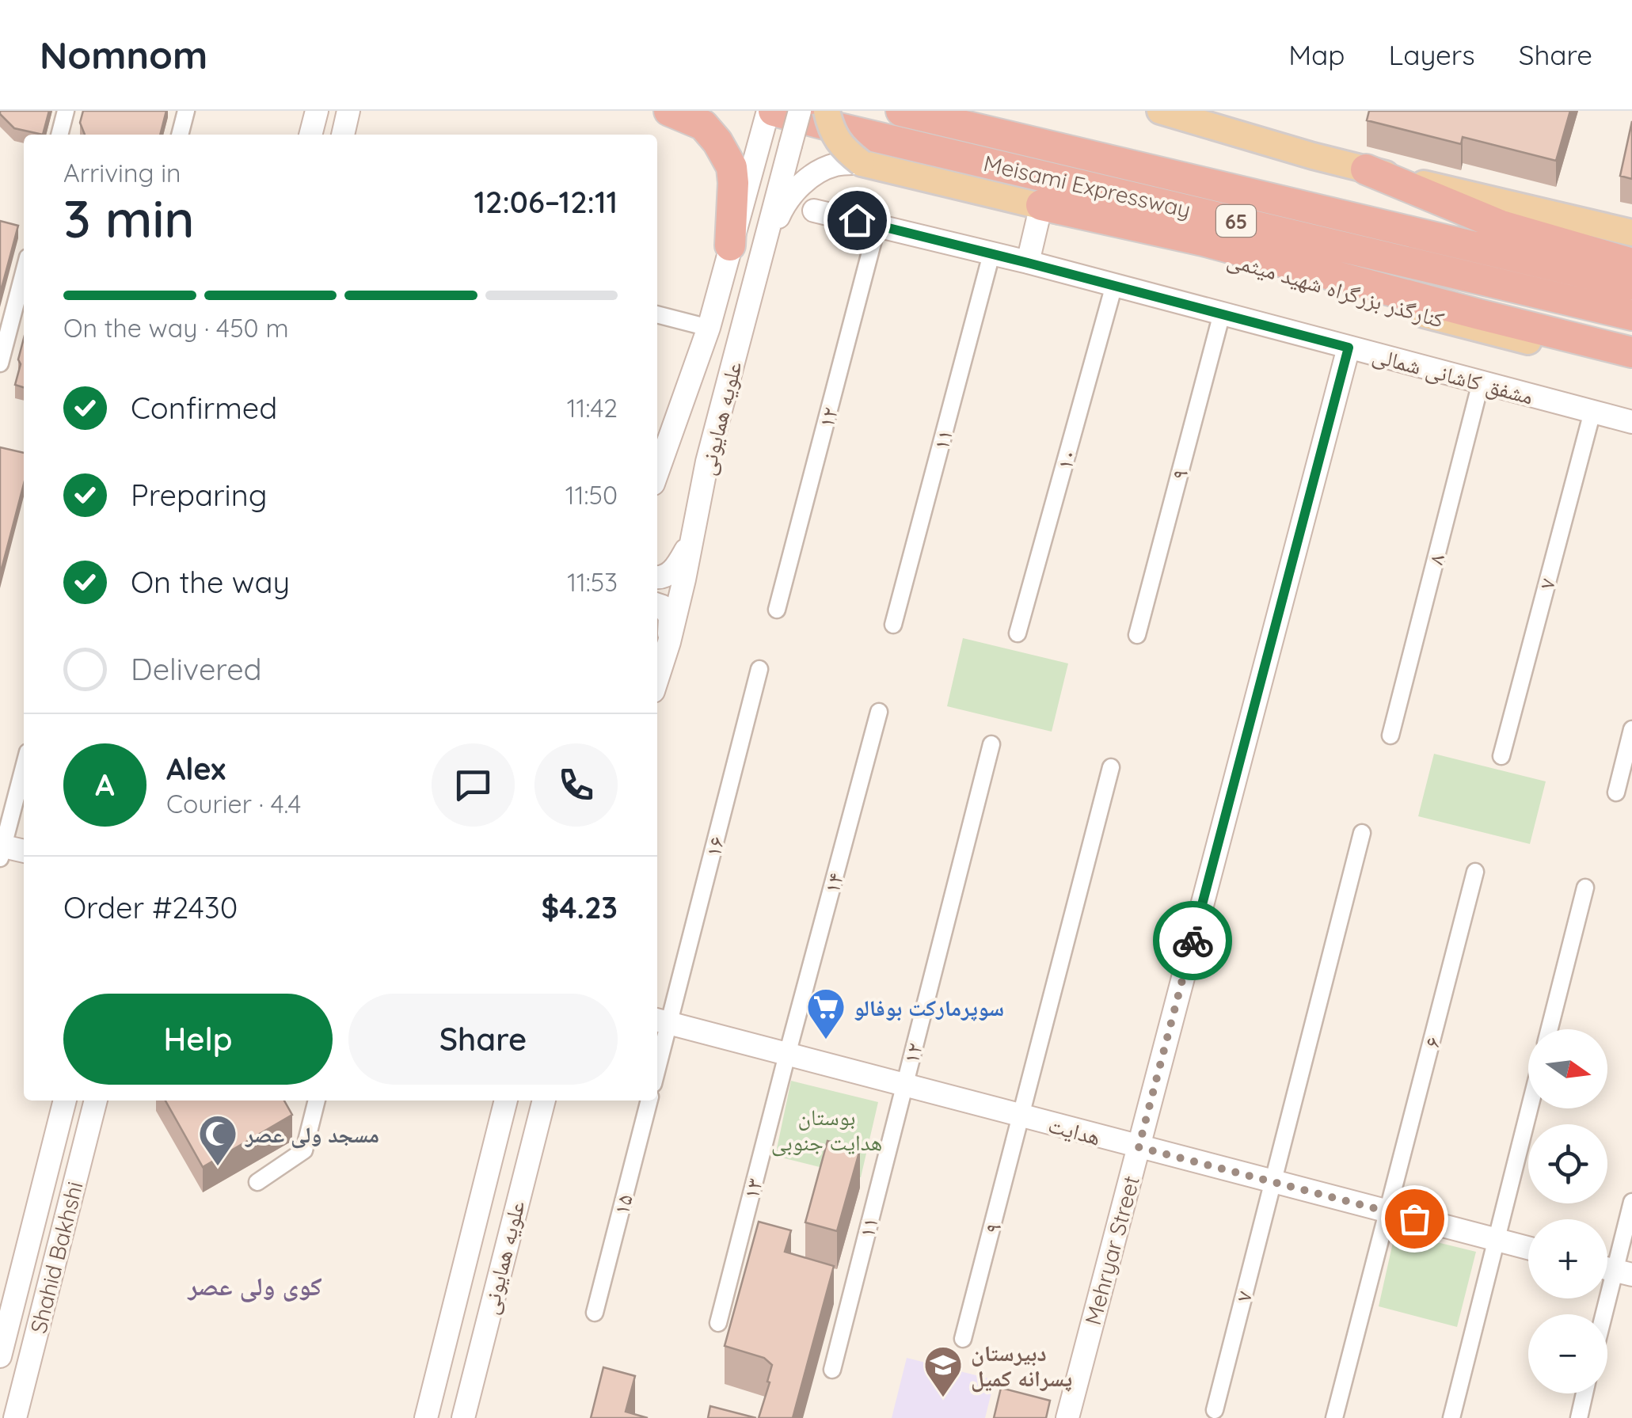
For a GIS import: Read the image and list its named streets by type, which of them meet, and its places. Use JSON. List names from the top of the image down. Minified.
{"streets":{"highway":["Meisami Expressway","65"],"main road":["کنارگذر بزرگراه شهید میثمی"],"street":["مشفق کاشانی شمالی","۱۲","علویه همایونی","۱۱","۱۰","۹","۸","۷","۱۶","۱۴","۶","هدایت","۱۳","۱۵","Mehryar Street","Shahid Bakhshi"]},"crossings":[["Meisami Expressway","علویه همایونی"],["مشفق کاشانی شمالی","۱۲"],["مشفق کاشانی شمالی","۱۱"],["مشفق کاشانی شمالی","۱۰"],["مشفق کاشانی شمالی","۹"],["مشفق کاشانی شمالی","۸"],["مشفق کاشانی شمالی","۷"],["مشفق کاشانی شمالی","Mehryar Street"],["۱۲","۱۱"],["۱۲","هدایت"],["۱۱","هدایت"],["۹","هدایت"],["۷","هدایت"],["۱۶","هدایت"],["۱۴","هدایت"],["۱۴","۱۳"],["۶","هدایت"],["هدایت","۱۳"],["هدایت","Mehryar Street"]],"districts":["کوی ولی عصر"],"parks":["بوستان هدایت جنوبی"],"places":{"supermarket":["سوپرمارکت بوفالو"],"mosque":["مسجد ولی عصر"],"school or university":["دبیرستان پسرانه کمیل"]},"north":"right","page":{"header":"Nomnom","nav":["Map","Layers","Share"],"heading":["3 min","Arriving in","12:06–12:11"],"panel":["Alex","Courier · 4.4","Order #2430","$4.23"],"bar":"On the way · 450 m","list":[["Confirmed","11:42"],["Preparing","11:50"],["On the way","11:53"],"Delivered"],"round":"A","buttons":["Help","Share"],"map_buttons":["+","−"]}}
